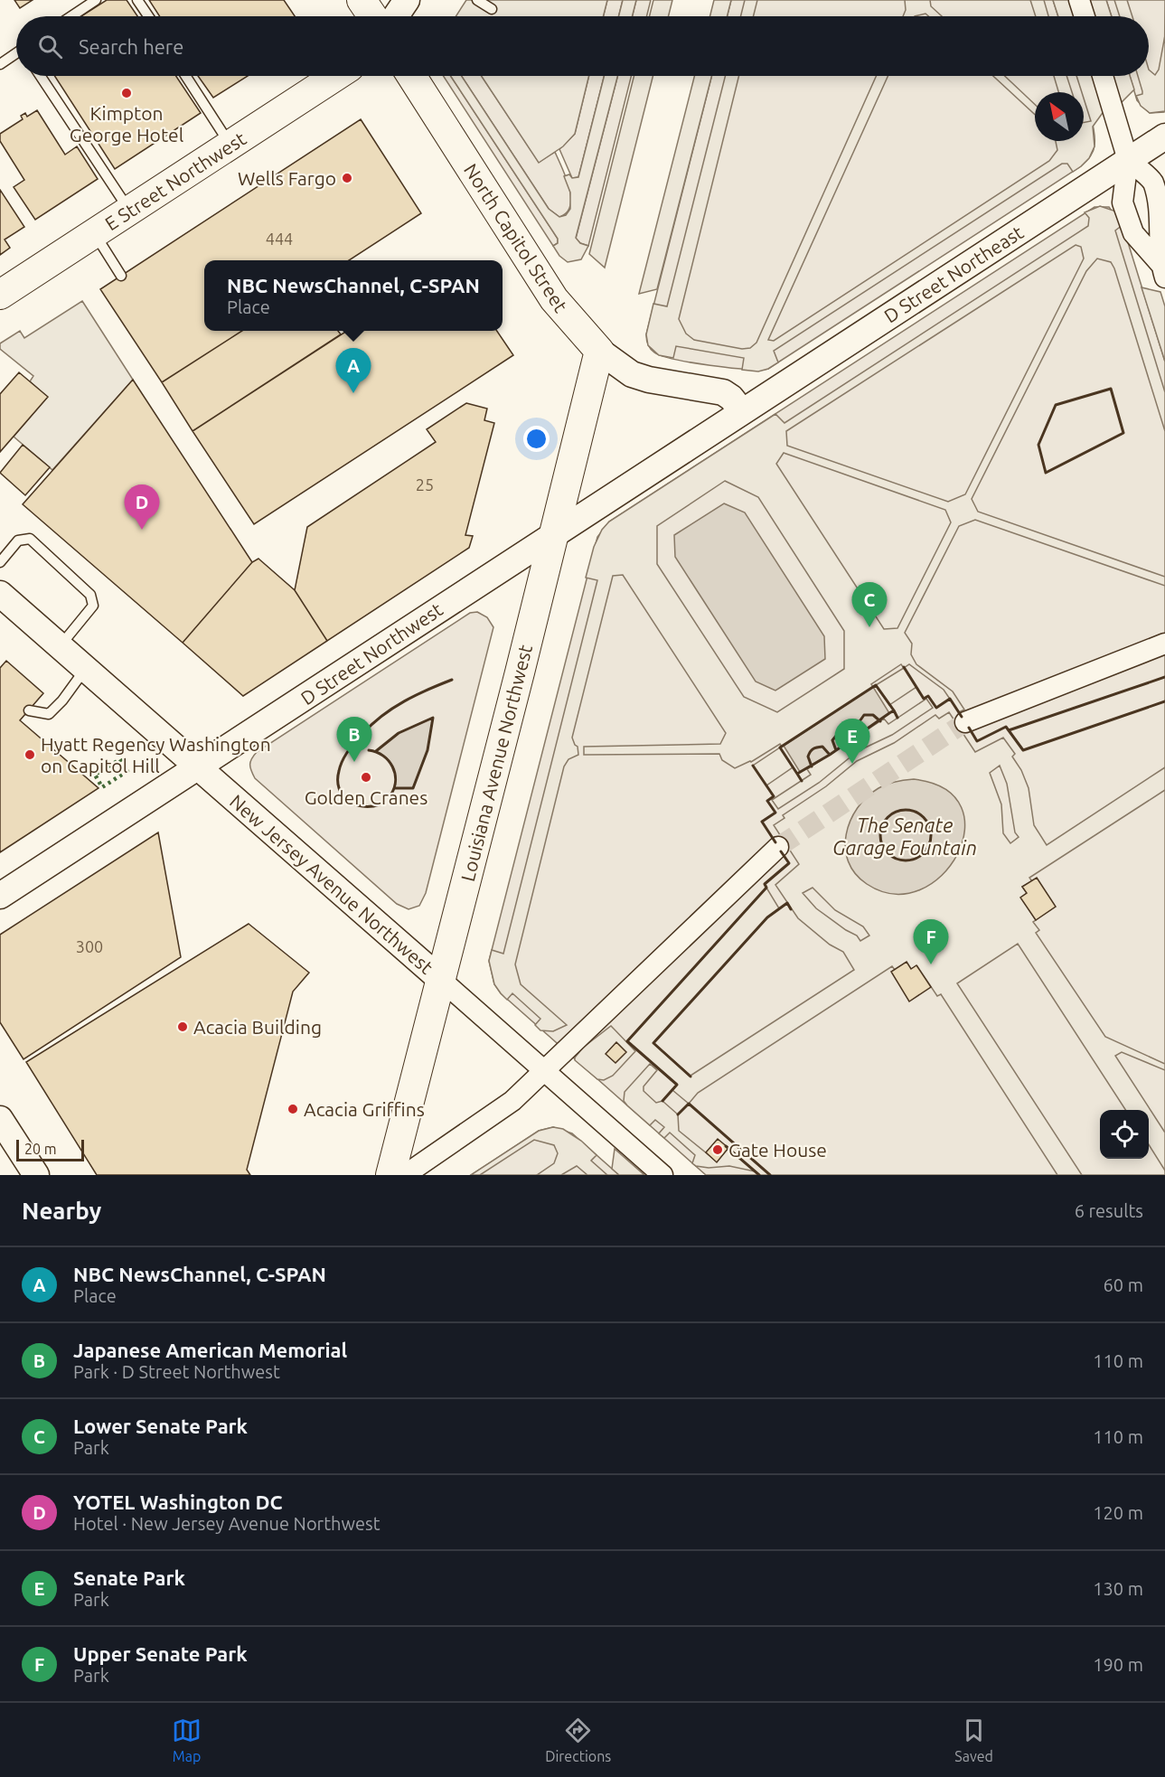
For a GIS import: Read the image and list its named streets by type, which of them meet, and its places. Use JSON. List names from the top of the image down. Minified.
{"streets":{"main road":["E Street Northwest","North Capitol Street","Louisiana Avenue Northwest"],"street":["D Street Northeast","D Street Northwest","New Jersey Avenue Northwest"]},"crossings":[["North Capitol Street","D Street Northeast"],["North Capitol Street","D Street Northwest"],["North Capitol Street","Louisiana Avenue Northwest"],["D Street Northeast","D Street Northwest"],["D Street Northwest","Louisiana Avenue Northwest"],["D Street Northwest","New Jersey Avenue Northwest"],["Louisiana Avenue Northwest","New Jersey Avenue Northwest"]],"water":["The Senate Garage Fountain"],"places":["Kimpton George Hotel","Wells Fargo","Hyatt Regency Washington on Capitol Hill","Golden Cranes","Acacia Building","Acacia Griffins","Gate House"],"house_numbers":["444","25","300"],"scale_bar":"20 m","north":"top left","page":{"search":"Search here","popup":["NBC NewsChannel, C-SPAN","Place"],"pins":["A","D","C","B","E","F"],"scale":"20 m","heading":["Nearby","6 results"],"list":[{"mark":"A","name":"NBC NewsChannel, C-SPAN","note":"Place","value":"60 m"},{"mark":"B","name":"Japanese American Memorial","note":"Park · D Street Northwest","value":"110 m"},{"mark":"C","name":"Lower Senate Park","note":"Park","value":"110 m"},{"mark":"D","name":"YOTEL Washington DC","note":"Hotel · New Jersey Avenue Northwest","value":"120 m"},{"mark":"E","name":"Senate Park","note":"Park","value":"130 m"},{"mark":"F","name":"Upper Senate Park","note":"Park","value":"190 m"}],"nav":["Map","Directions","Saved"]}}
